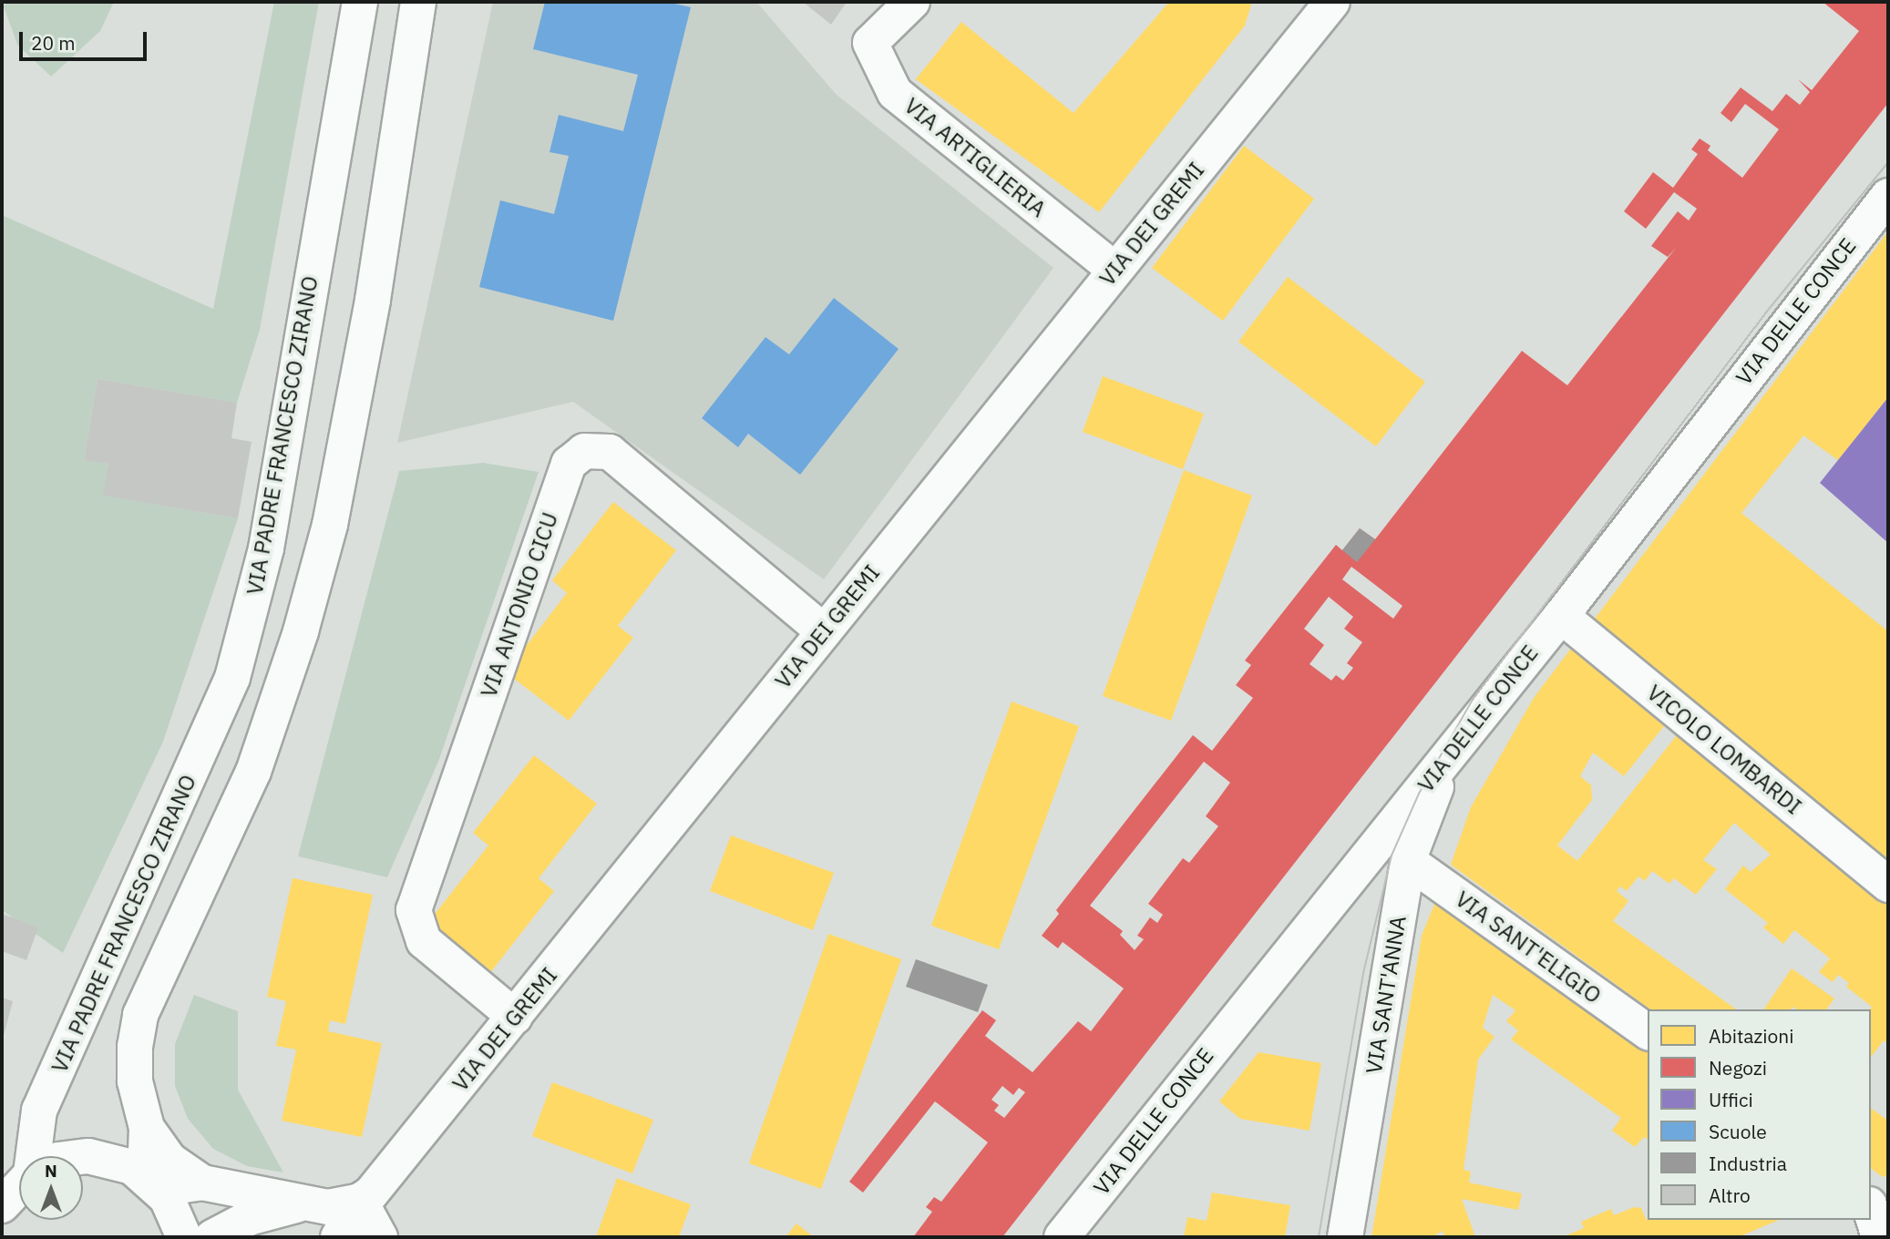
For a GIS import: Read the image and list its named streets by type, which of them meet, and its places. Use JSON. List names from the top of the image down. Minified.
{"streets":{"street":["VIA ARTIGLIERIA","VIA DEI GREMI","VIA DELLE CONCE","VIA PADRE FRANCESCO ZIRANO","VIA ANTONIO CICU","VICOLO LOMBARDI","VIA SANT'ELIGIO","VIA SANT'ANNA"]},"crossings":[["VIA ARTIGLIERIA","VIA DEI GREMI"],["VIA DEI GREMI","VIA ANTONIO CICU"],["VIA DELLE CONCE","VICOLO LOMBARDI"],["VIA DELLE CONCE","VIA SANT'ANNA"],["VIA SANT'ELIGIO","VIA SANT'ANNA"]],"legend":["Abitazioni","Negozi","Uffici","Scuole","Industria","Altro"],"scale_bar":"20 m","north":"top"}
